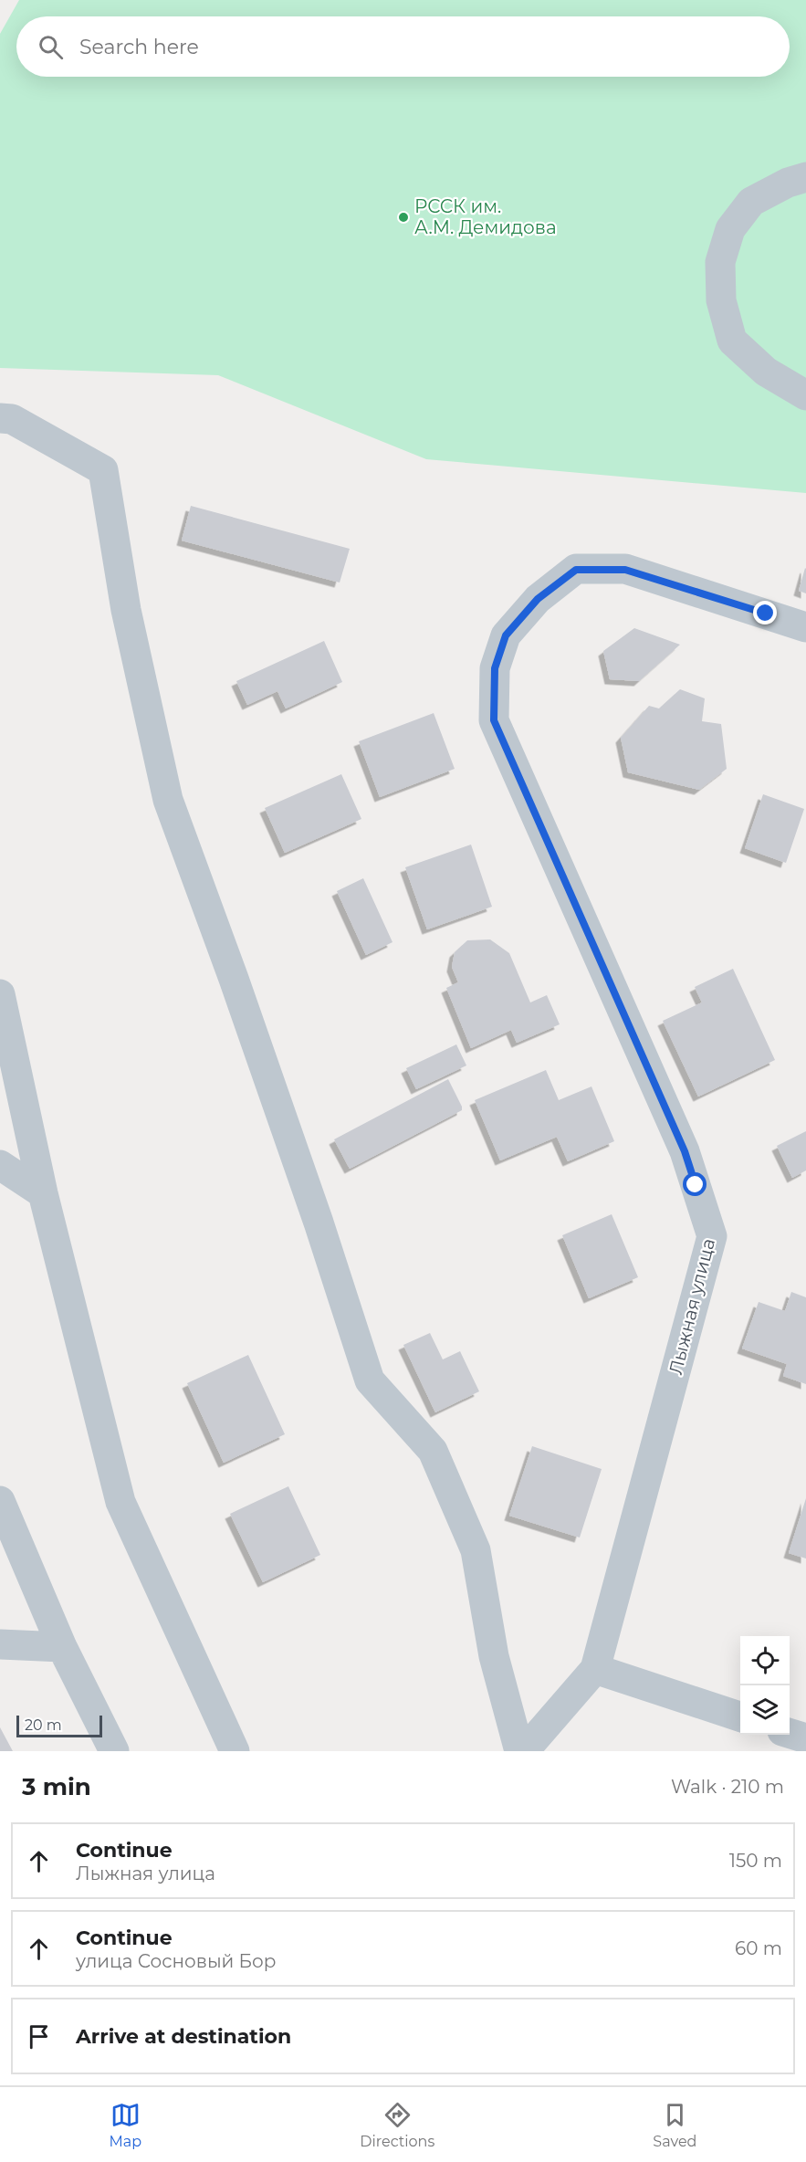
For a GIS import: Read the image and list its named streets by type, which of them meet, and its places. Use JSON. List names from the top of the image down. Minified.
{"streets":{"street":["Лыжная улица"]},"places":["РССК им. А.М. Демидова"],"scale_bar":"20 m","page":{"search":"Search here","scale":"20 m","heading":["3 min","Walk · 210 m"],"list":[["Continue","Лыжная улица","150 m"],["Continue","улица Сосновый Бор","60 m"],"Arrive at destination"],"nav":["Map","Directions","Saved"]}}
